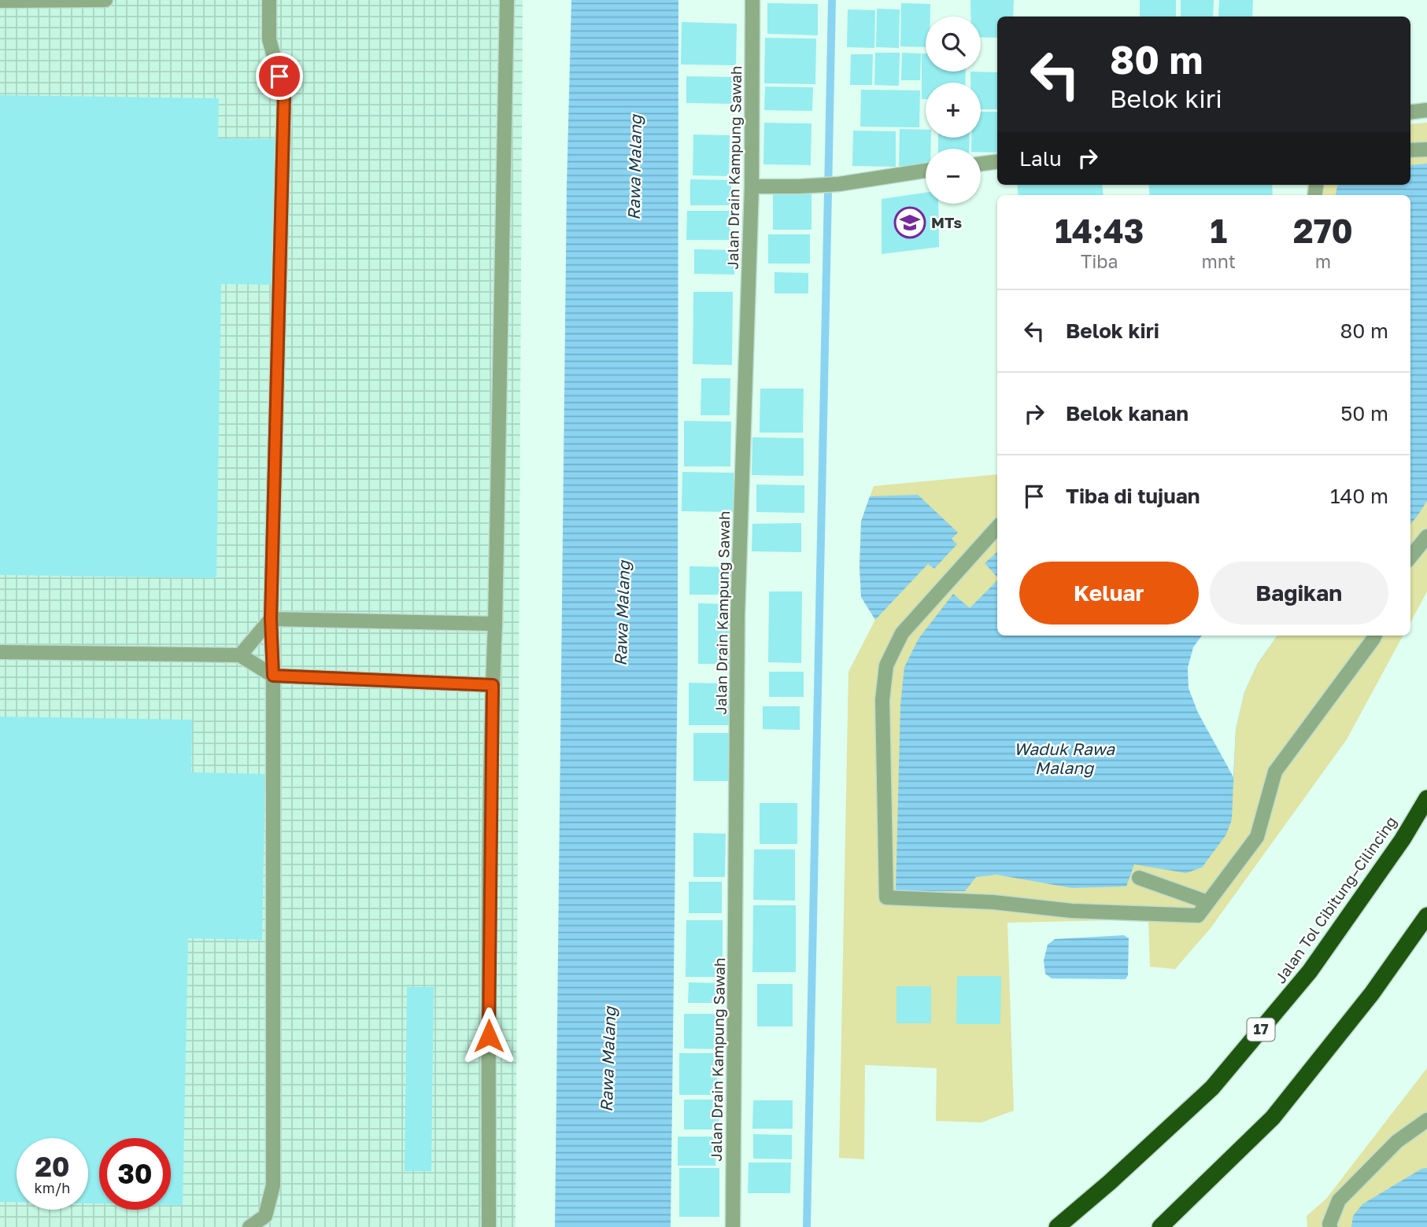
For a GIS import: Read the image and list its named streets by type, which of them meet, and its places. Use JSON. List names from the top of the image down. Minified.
{"streets":{"highway":["Jalan Tol Cibitung–Cilincing","17"],"street":["Jalan Drain Kampung Sawah"]},"water":["Rawa Malang","Waduk Rawa Malang"],"places":{"school or university":["MTs"]},"page":{"map_buttons":["+","−"],"turn":["80 m","Belok kiri"],"then":"Lalu","eta":["14:43","Tiba","1","mnt","270","m"],"list":[{"name":"Belok kiri","value":"80 m"},{"name":"Belok kanan","value":"50 m"},{"name":"Tiba di tujuan","value":"140 m"}],"buttons":["Keluar","Bagikan"],"speed":"20 km/h","limit":"30"}}
